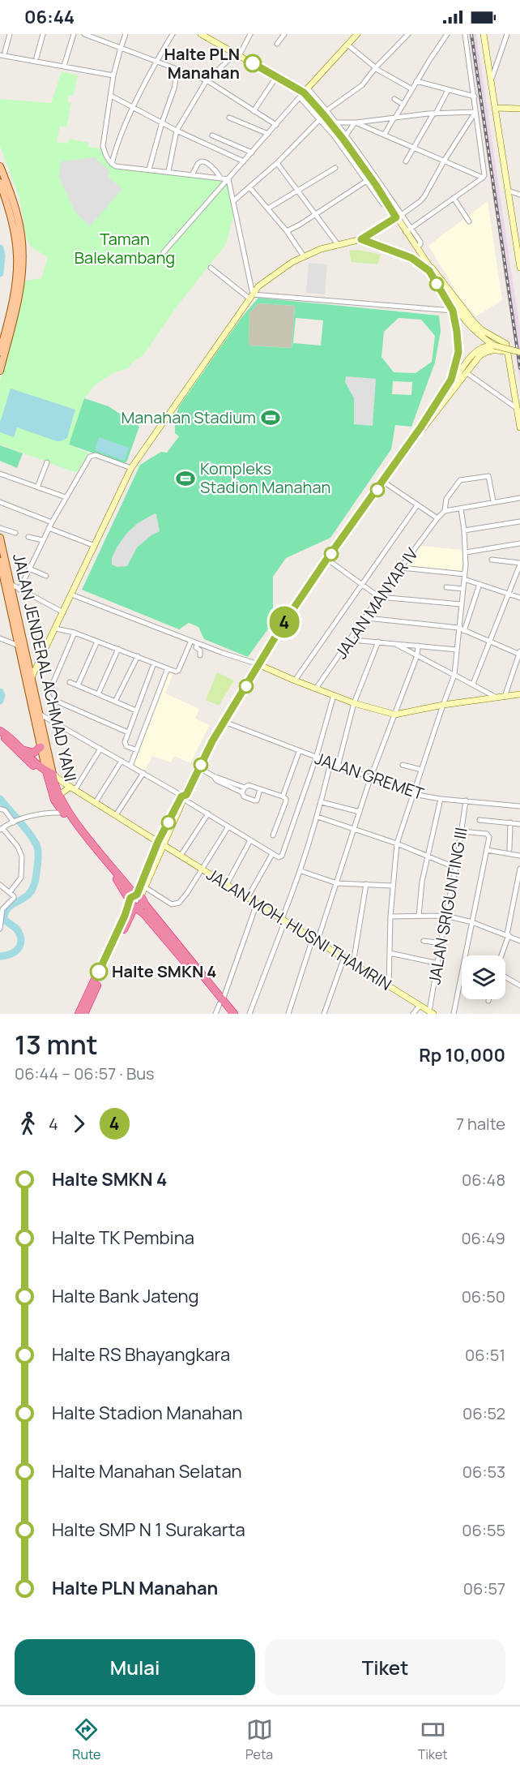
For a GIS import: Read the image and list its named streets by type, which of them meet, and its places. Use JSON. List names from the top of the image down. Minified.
{"streets":{"highway":["JALAN JENDERAL ACHMAD YANI"],"main road":["JALAN MOH. HUSNI THAMRIN"],"street":["JALAN MANYAR IV","JALAN GREMET","JALAN SRIGUNTING III"]},"crossings":[["JALAN JENDERAL ACHMAD YANI","JALAN MOH. HUSNI THAMRIN"],["JALAN GREMET","JALAN SRIGUNTING III"],["JALAN SRIGUNTING III","JALAN MOH. HUSNI THAMRIN"]],"parks":["Taman Balekambang"],"places":{"other":["Halte PLN Manahan","Halte SMKN 4"],"sports":["Manahan Stadium","Kompleks Stadion Manahan"]},"lines":["bus line 4"],"page":{"status":"06:44","on_map":"4","heading":["13 mnt","06:44 – 06:57 · Bus","Rp 10,000"],"legs":["4","4","7 halte"],"list":[{"name":"Halte SMKN 4","value":"06:48"},{"name":"Halte TK Pembina","value":"06:49"},{"name":"Halte Bank Jateng","value":"06:50"},{"name":"Halte RS Bhayangkara","value":"06:51"},{"name":"Halte Stadion Manahan","value":"06:52"},{"name":"Halte Manahan Selatan","value":"06:53"},{"name":"Halte SMP N 1 Surakarta","value":"06:55"},{"name":"Halte PLN Manahan","value":"06:57"}],"buttons":["Mulai","Tiket"],"tabs":["Rute","Peta","Tiket"]}}
